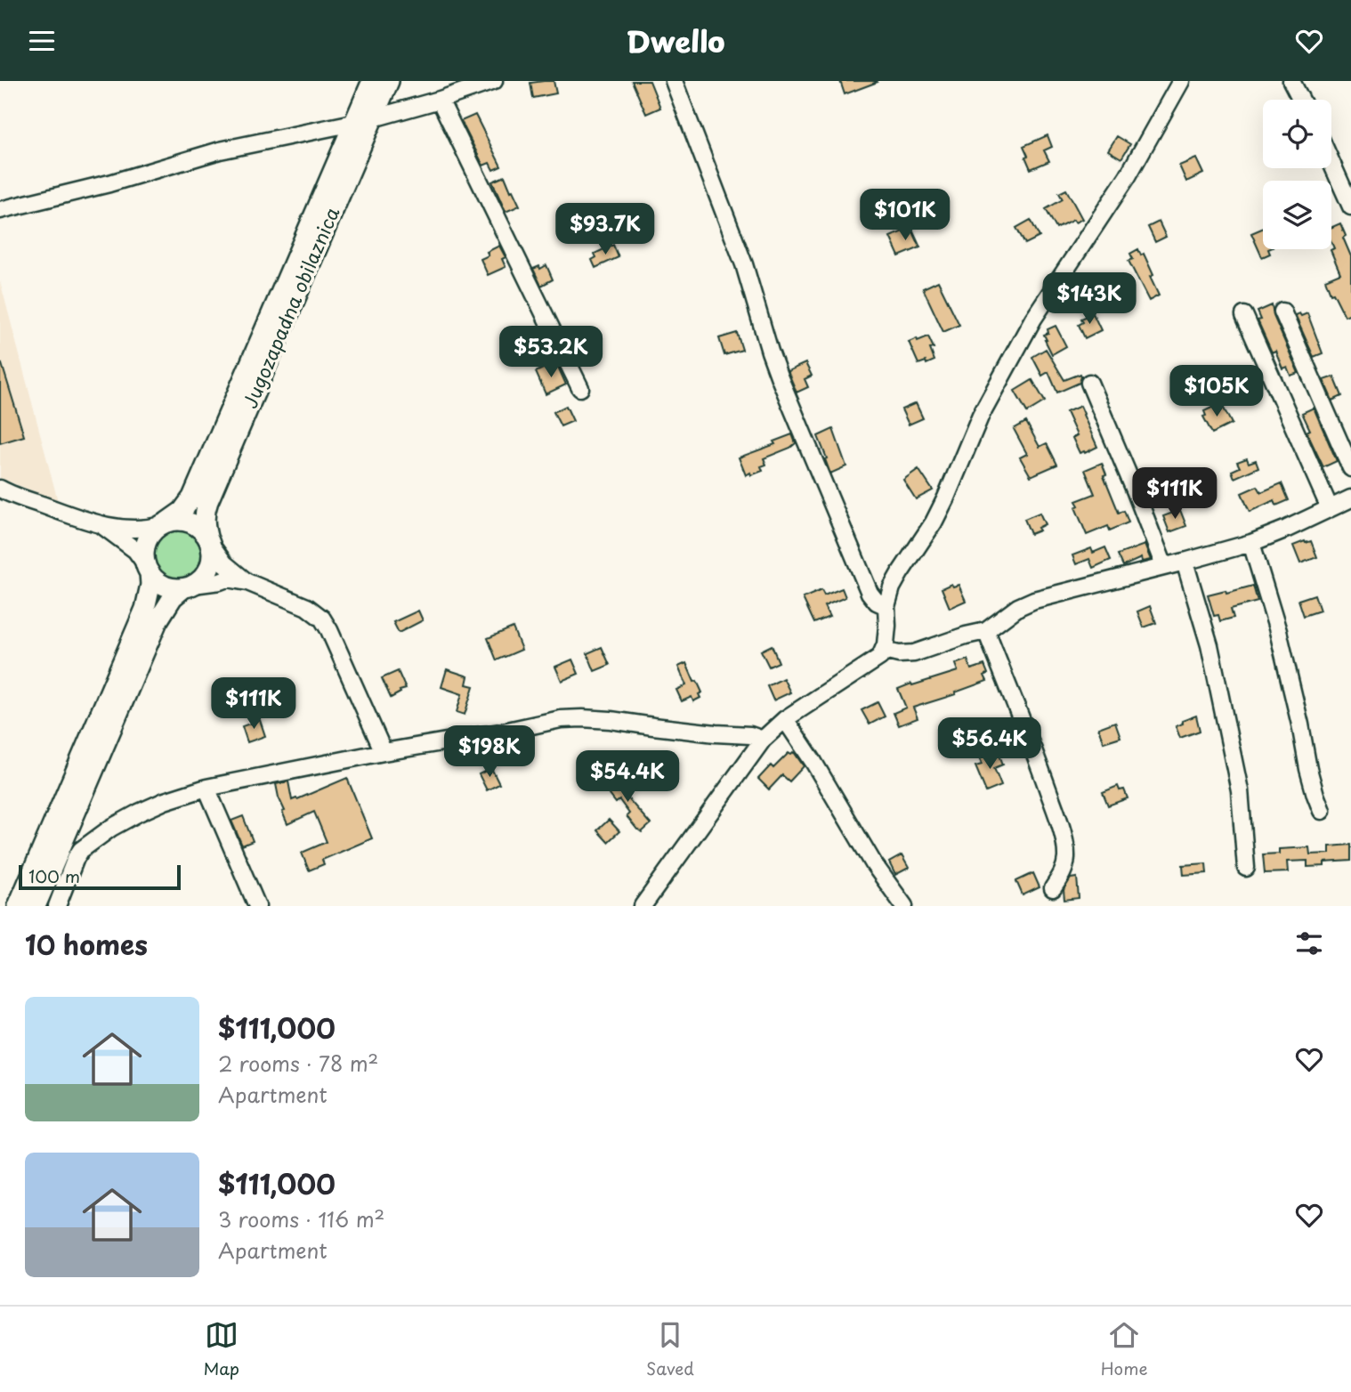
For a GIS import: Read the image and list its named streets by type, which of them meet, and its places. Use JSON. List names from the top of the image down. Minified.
{"streets":{"main road":["Jugozapadna obilaznica"]},"scale_bar":"100 m","page":{"header":"Dwello","price":["$101K","$93.7K","$143K","$53.2K","$105K","$111K","$111K","$56.4K","$198K","$54.4K"],"scale":"100 m","heading":"10 homes","list":[{"name":"$111,000","note":"2 rooms · 78 m² · Apartment"},{"name":"$111,000","note":"3 rooms · 116 m² · Apartment"}],"tabs":["Map","Saved","Home"]}}
